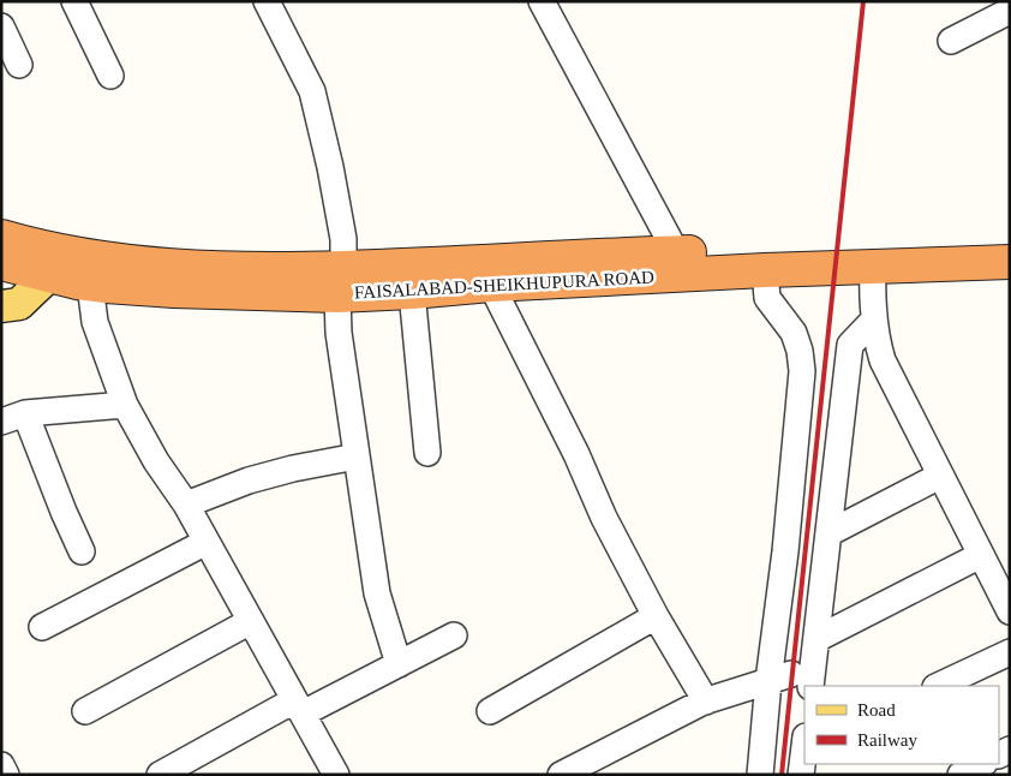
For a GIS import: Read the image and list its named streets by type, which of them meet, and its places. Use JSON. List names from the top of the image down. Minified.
{"streets":{"highway":["FAISALABAD-SHEIKHUPURA ROAD"]},"legend":["Road","Railway"]}
